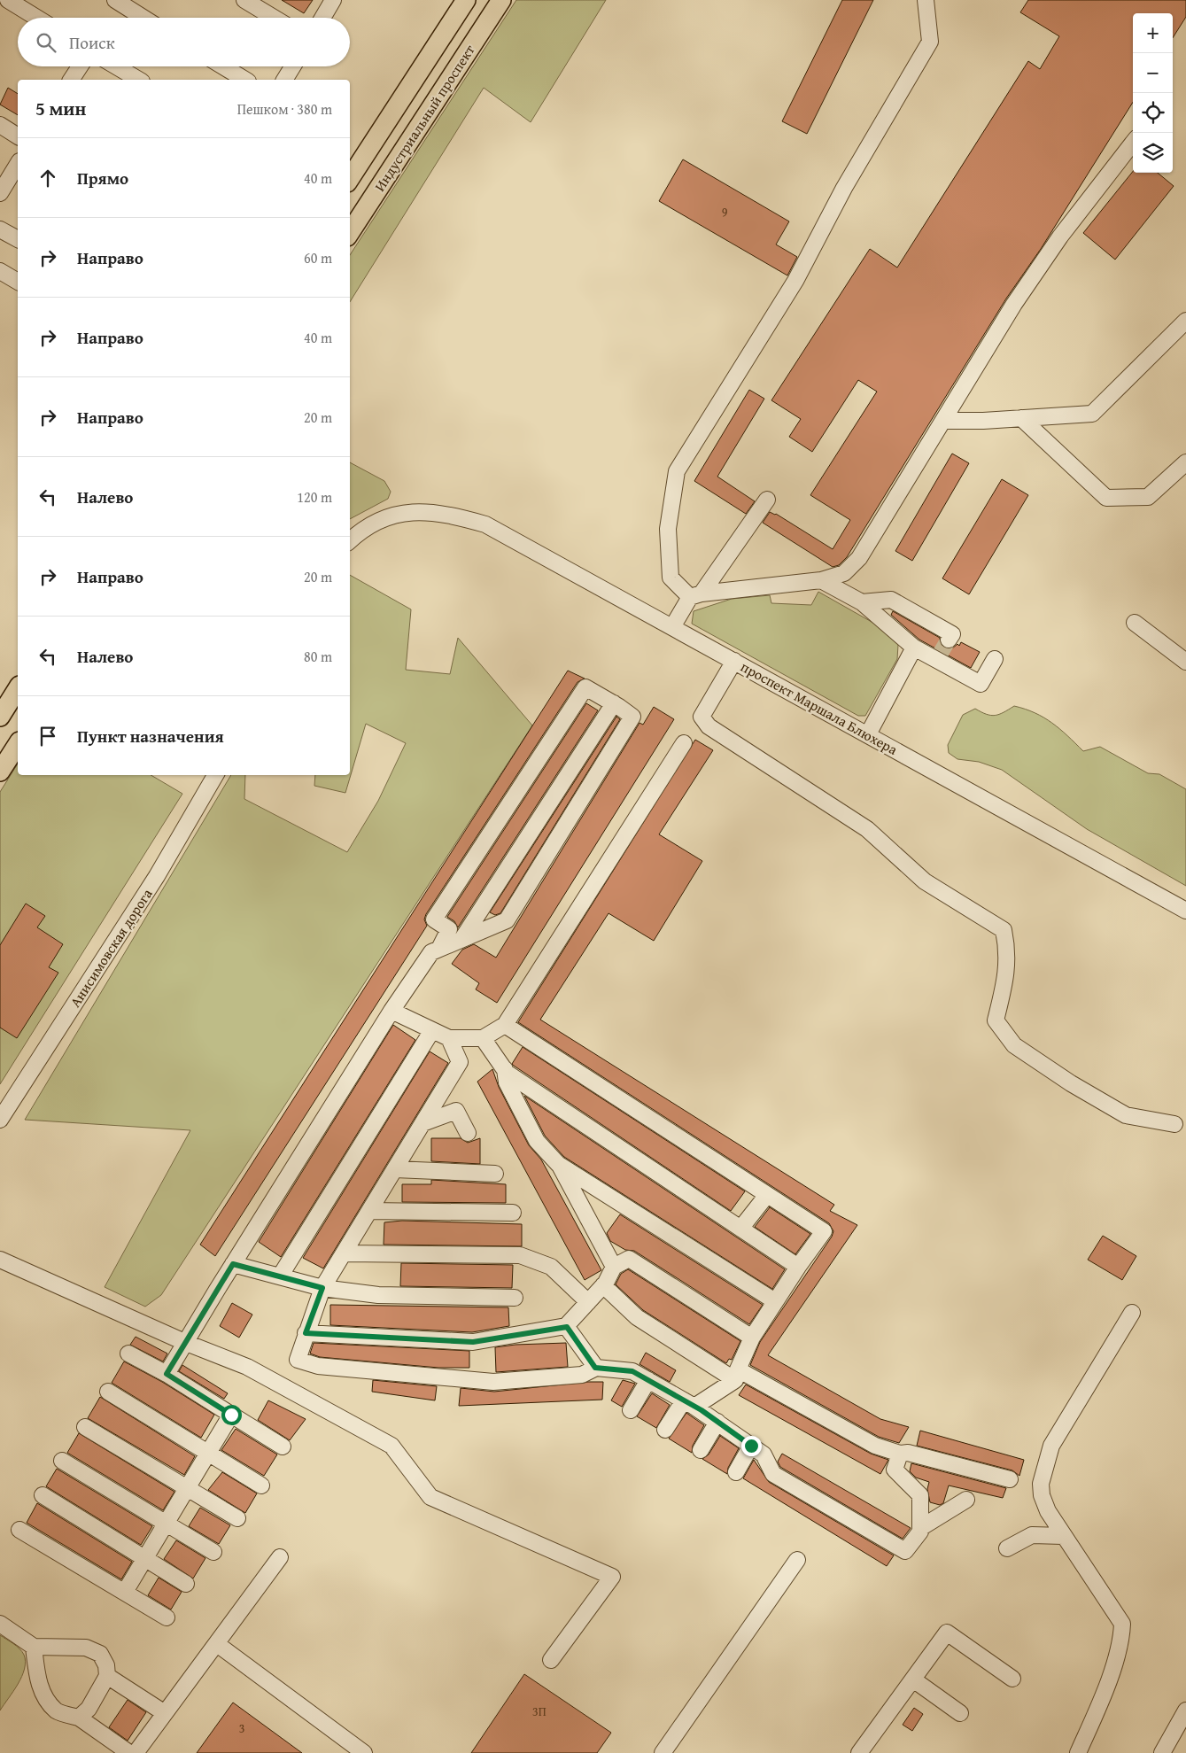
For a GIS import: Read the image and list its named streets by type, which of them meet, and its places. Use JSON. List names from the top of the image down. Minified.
{"streets":{"main road":["Индустриальный проспект"],"street":["проспект Маршала Блюхера","Анисимовская дорога"]},"house_numbers":["9","3П","3"],"page":{"map_buttons":["+","−"],"search":"Поиск","heading":["5 мин","Пешком · 380 m"],"list":[["Прямо","40 m"],["Направо","60 m"],["Направо","40 m"],["Направо","20 m"],["Налево","120 m"],["Направо","20 m"],["Налево","80 m"],"Пункт назначения"]}}
